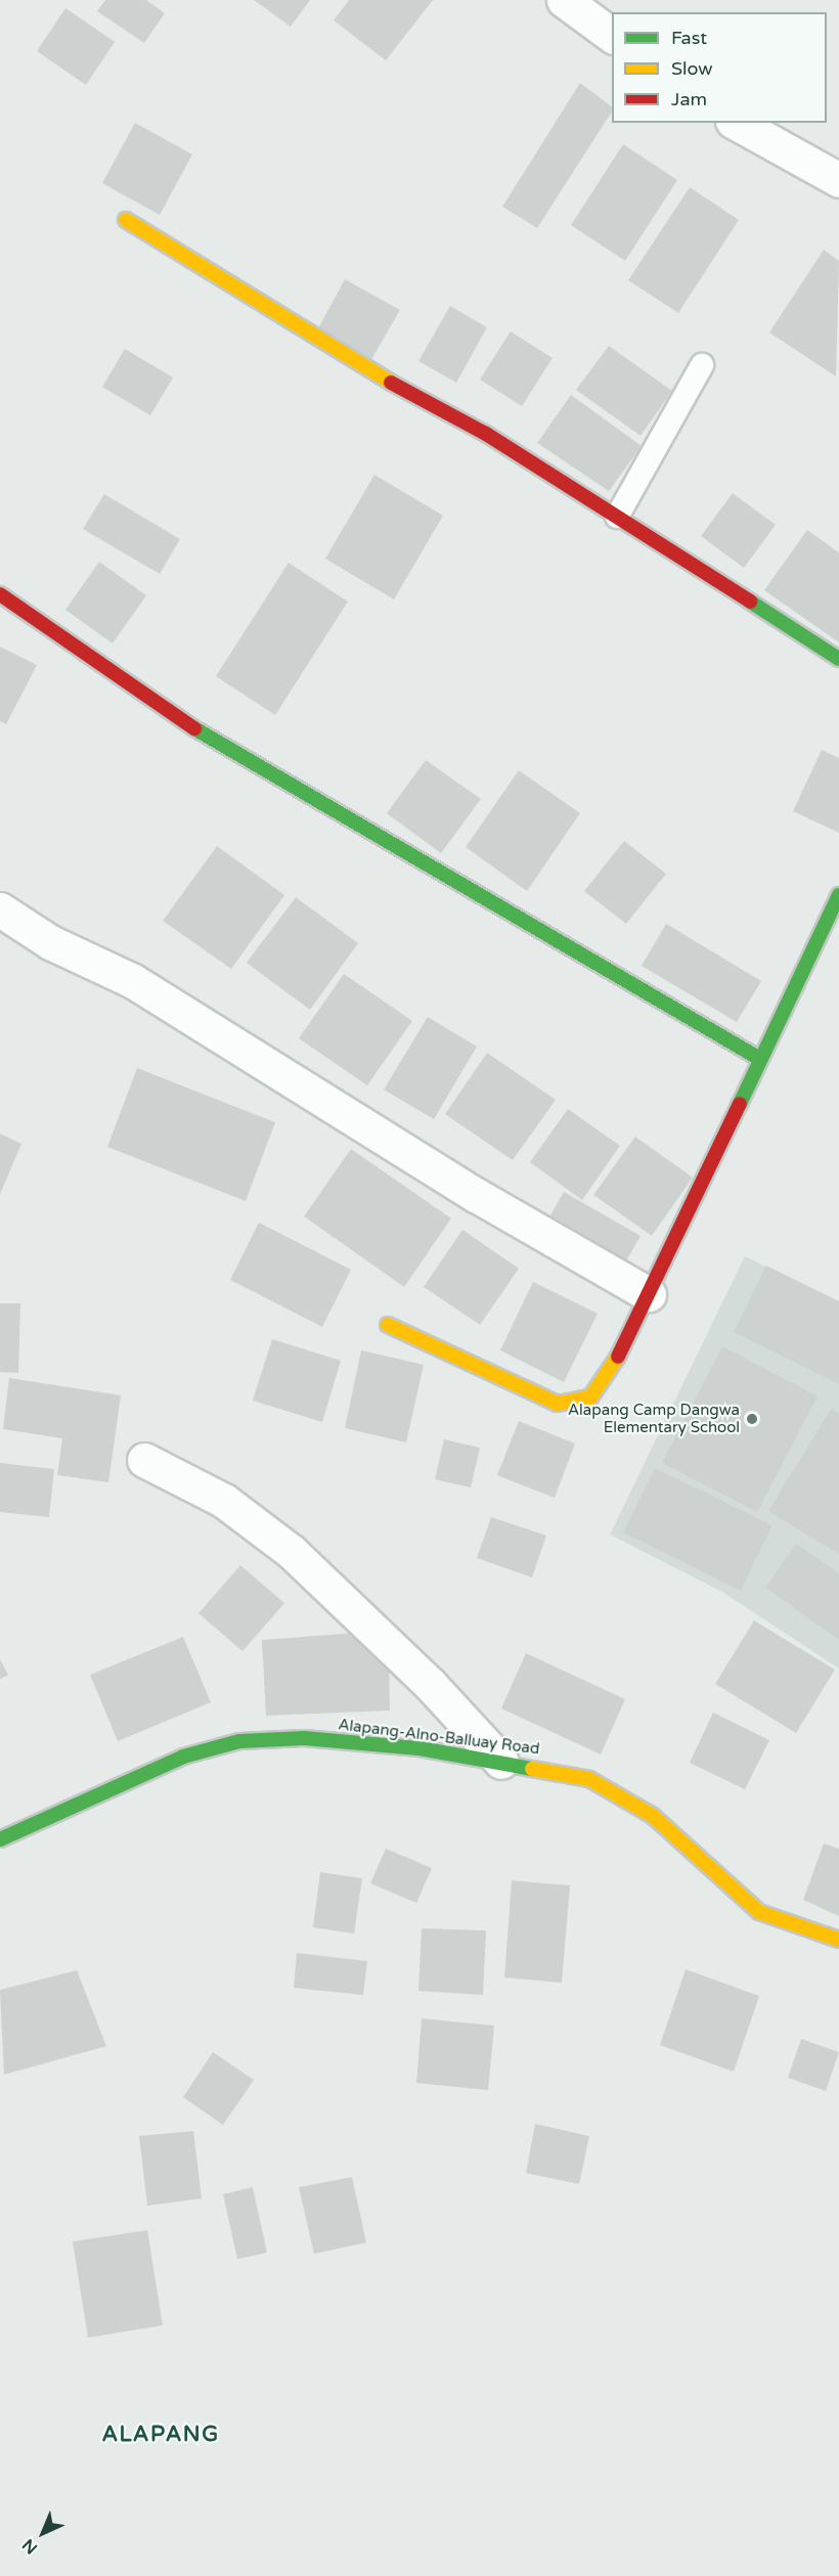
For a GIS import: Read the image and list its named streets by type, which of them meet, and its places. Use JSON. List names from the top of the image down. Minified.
{"streets":{"street":["Alapang-Alno-Balluay Road"]},"districts":["ALAPANG"],"places":["Alapang Camp Dangwa Elementary School"],"legend":["Fast","Slow","Jam"],"north":"bottom left"}
